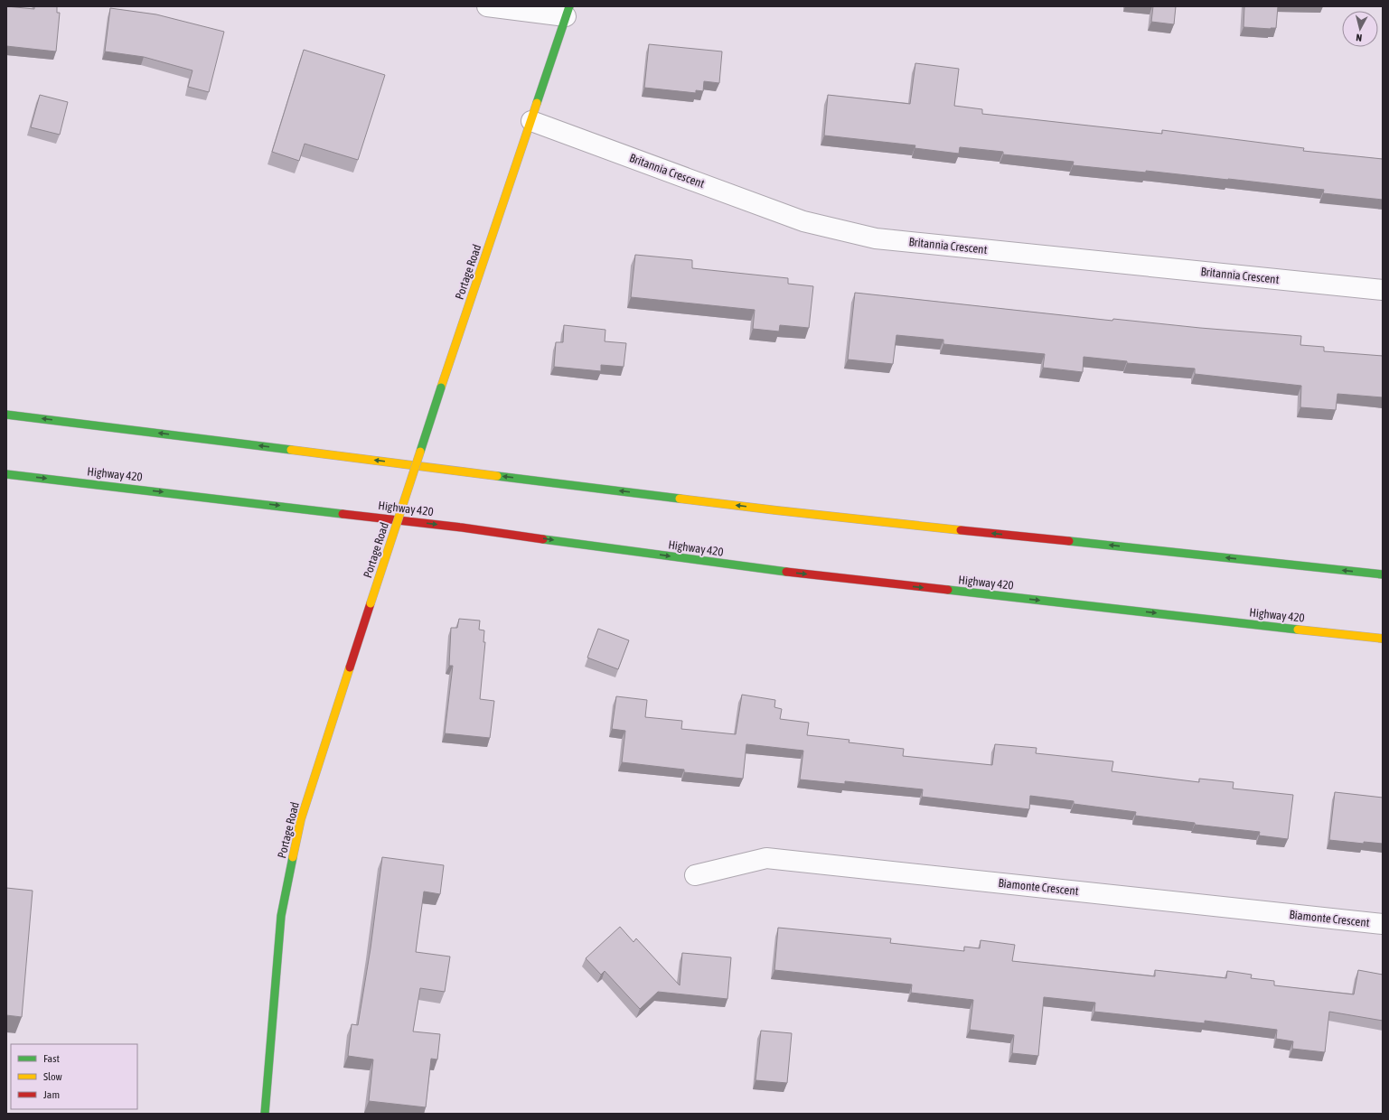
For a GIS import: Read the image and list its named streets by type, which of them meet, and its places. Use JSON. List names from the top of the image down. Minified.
{"streets":{"main road":["Portage Road","Highway 420"],"street":["Britannia Crescent","Biamonte Crescent"]},"crossings":[["Britannia Crescent","Portage Road"]],"legend":["Fast","Slow","Jam"],"north":"bottom"}
